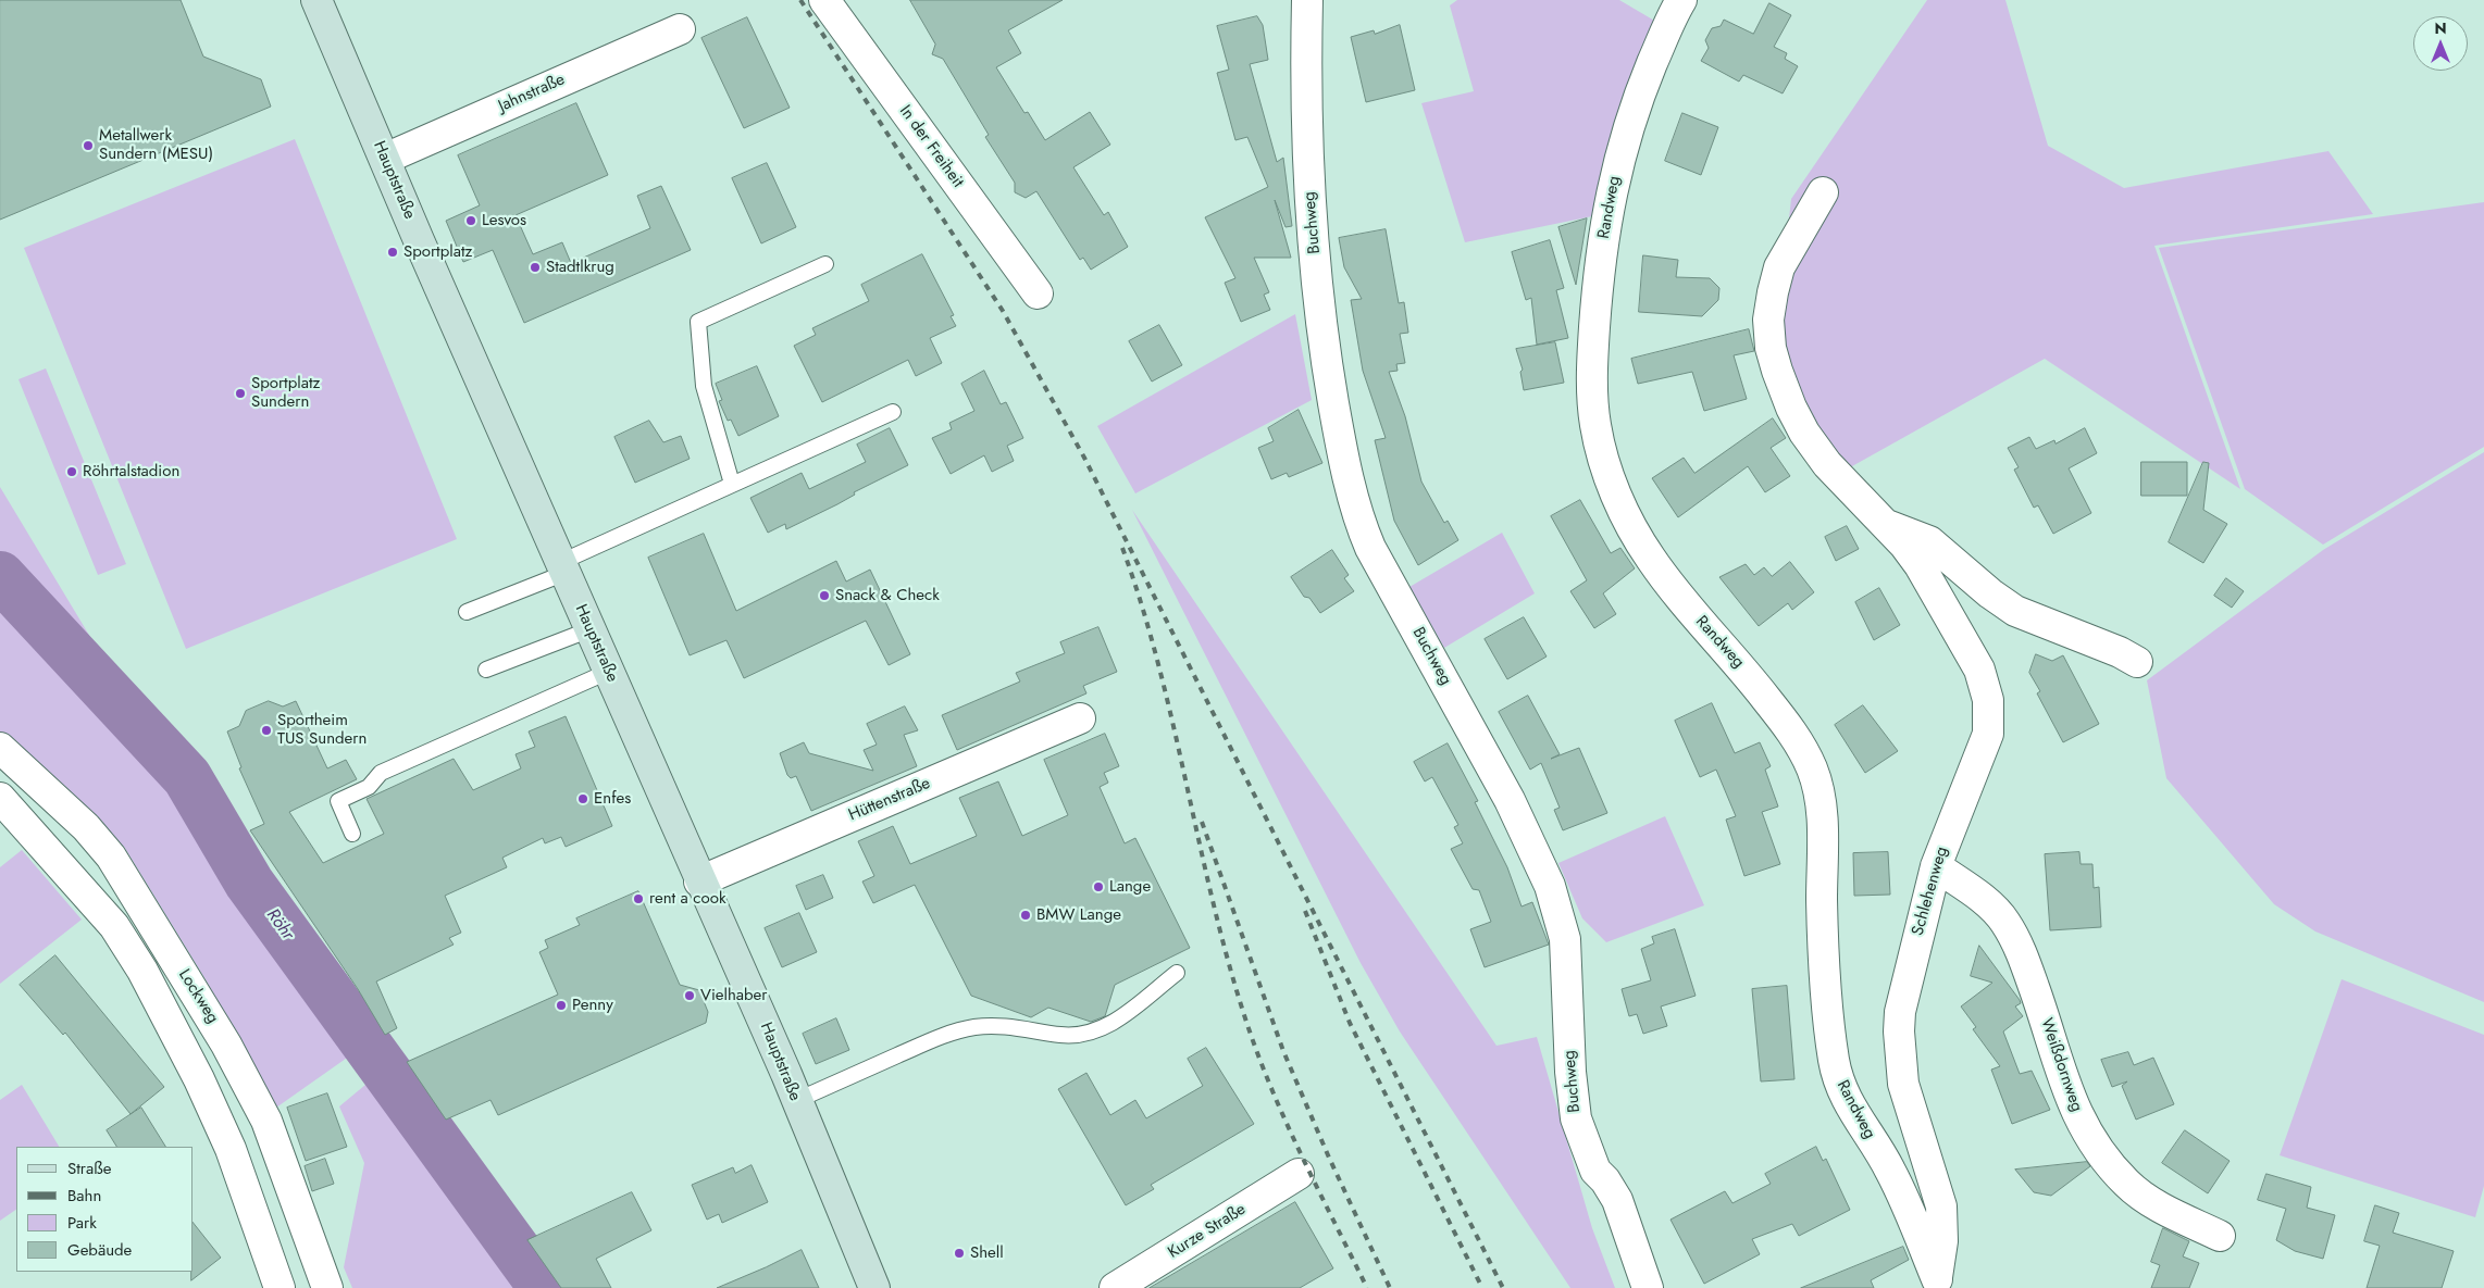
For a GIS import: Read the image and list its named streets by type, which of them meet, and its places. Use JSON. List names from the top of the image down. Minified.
{"streets":{"main road":["Hauptstraße"],"street":["Jahnstraße","In der Freiheit","Randweg","Buchweg","Hüttenstraße","Schlehenweg","Lockweg","Weißdornweg","Kurze Straße"]},"crossings":[["Jahnstraße","Hauptstraße"],["Hauptstraße","Hüttenstraße"],["Randweg","Schlehenweg"],["Schlehenweg","Weißdornweg"]],"water":["Röhr"],"places":["Metallwerk Sundern (MESU)","Lesvos","Sportplatz","Stadtlkrug","Sportplatz Sundern","Röhrtalstadion","Snack & Check","Sportheim TUS Sundern","Enfes","Lange","rent a cook","BMW Lange","Vielhaber","Penny","Shell"],"legend":["Straße","Bahn","Park","Gebäude"],"north":"top"}
